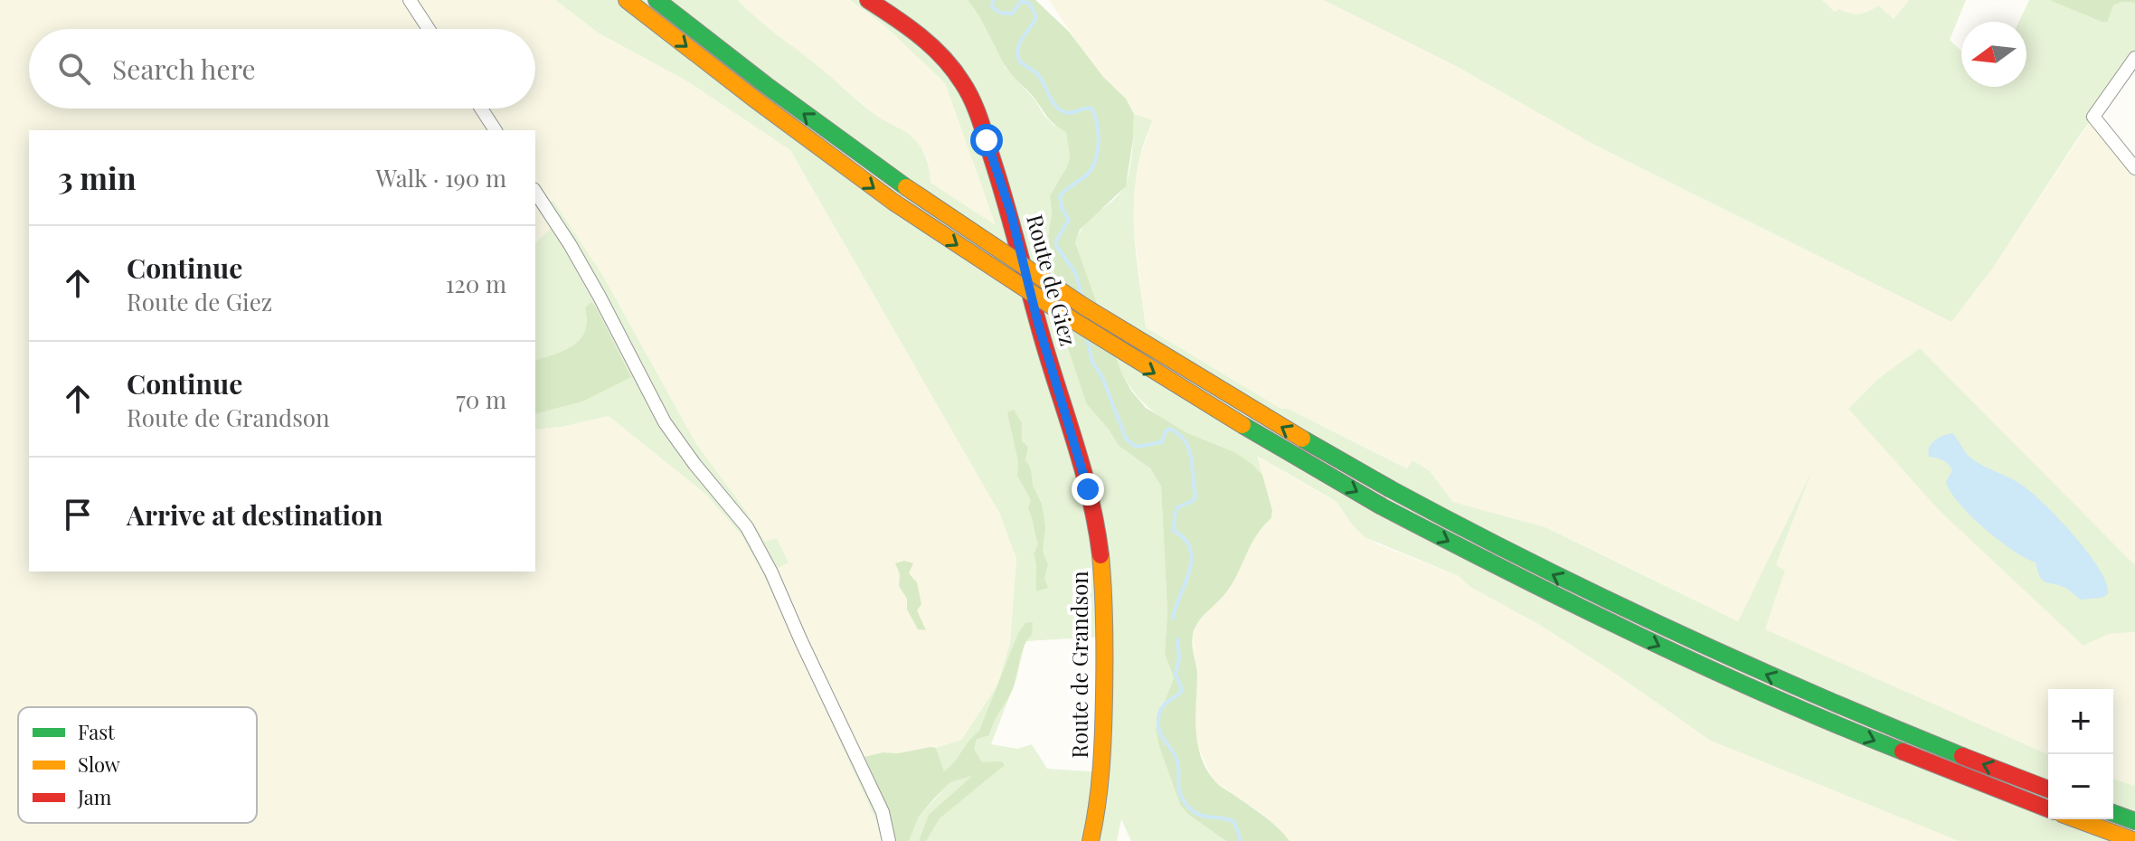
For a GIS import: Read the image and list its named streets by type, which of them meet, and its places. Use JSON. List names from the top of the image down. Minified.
{"streets":{"main road":["Route de Giez","Route de Grandson"]},"crossings":[["Route de Giez","Route de Grandson"]],"legend":["Fast","Slow","Jam"],"north":"left","page":{"search":"Search here","heading":["3 min","Walk · 190 m"],"list":[["Continue","Route de Giez","120 m"],["Continue","Route de Grandson","70 m"],"Arrive at destination"],"map_buttons":["+","−"]}}
